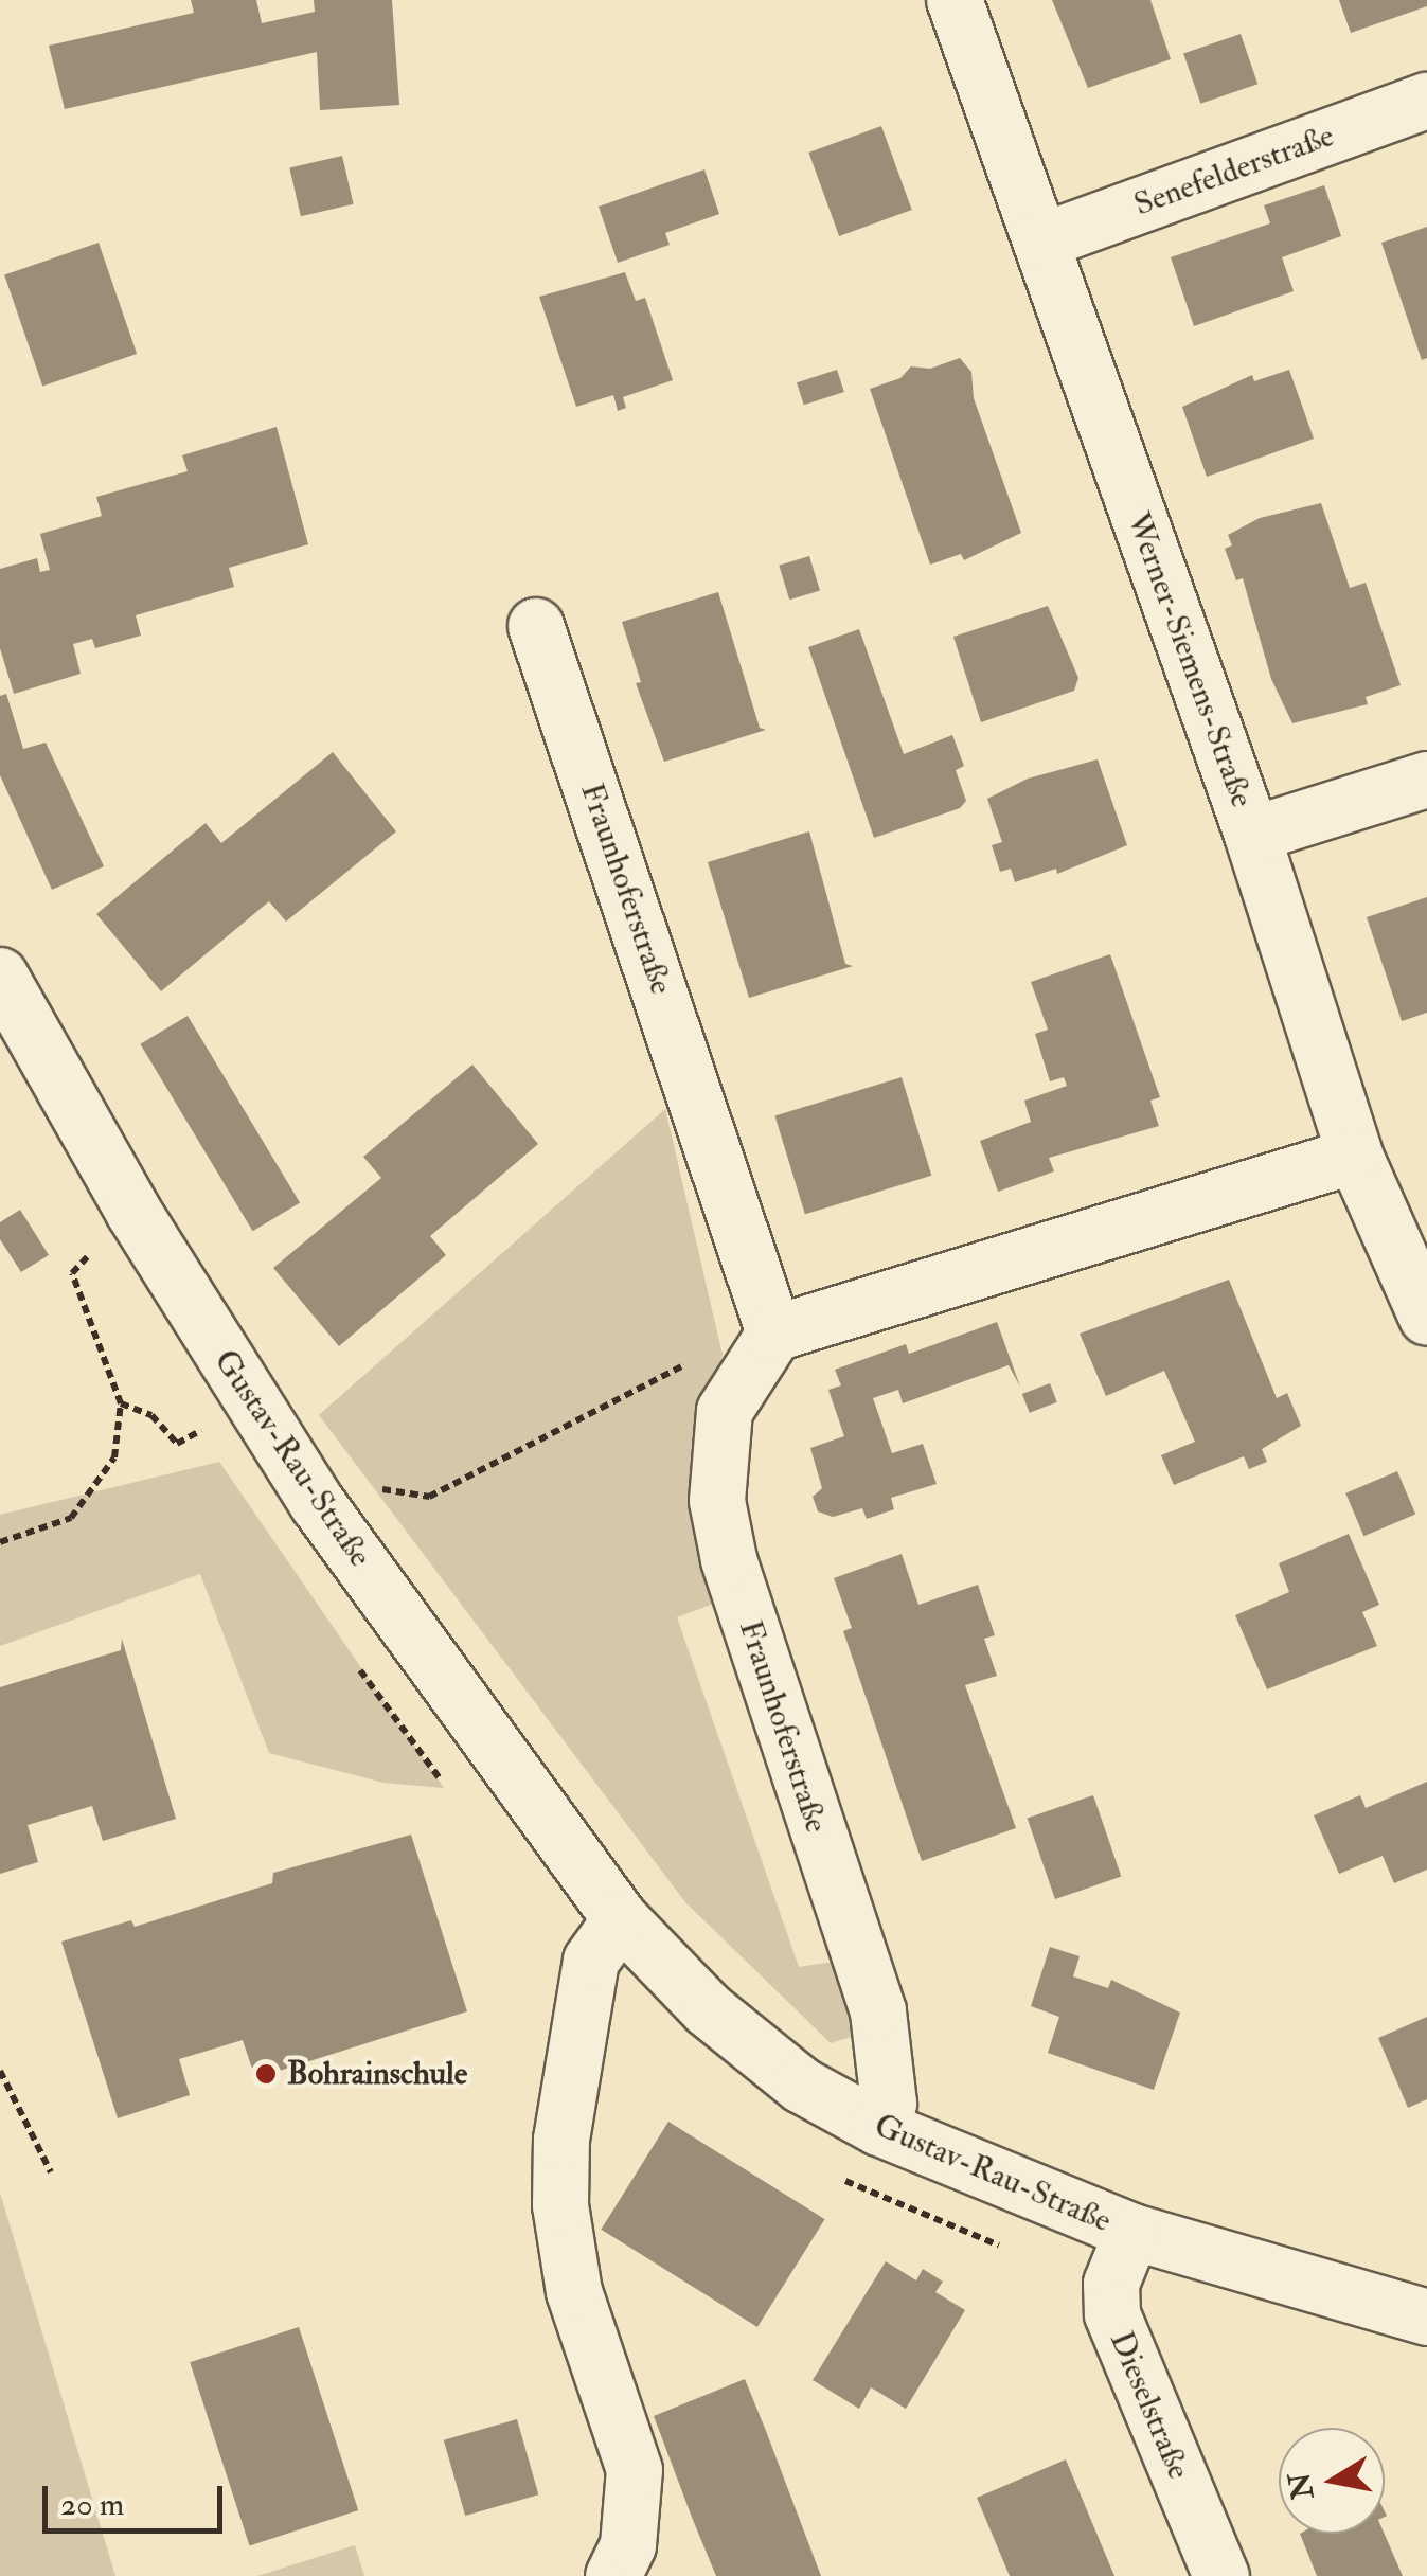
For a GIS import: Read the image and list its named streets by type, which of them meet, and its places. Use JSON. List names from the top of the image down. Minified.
{"streets":{"street":["Senefelderstraße","Werner-Siemens-Straße","Fraunhoferstraße","Gustav-Rau-Straße","Dieselstraße"]},"crossings":[["Senefelderstraße","Werner-Siemens-Straße"],["Fraunhoferstraße","Gustav-Rau-Straße"],["Gustav-Rau-Straße","Dieselstraße"]],"places":["Bohrainschule"],"scale_bar":"20 m","north":"left"}
